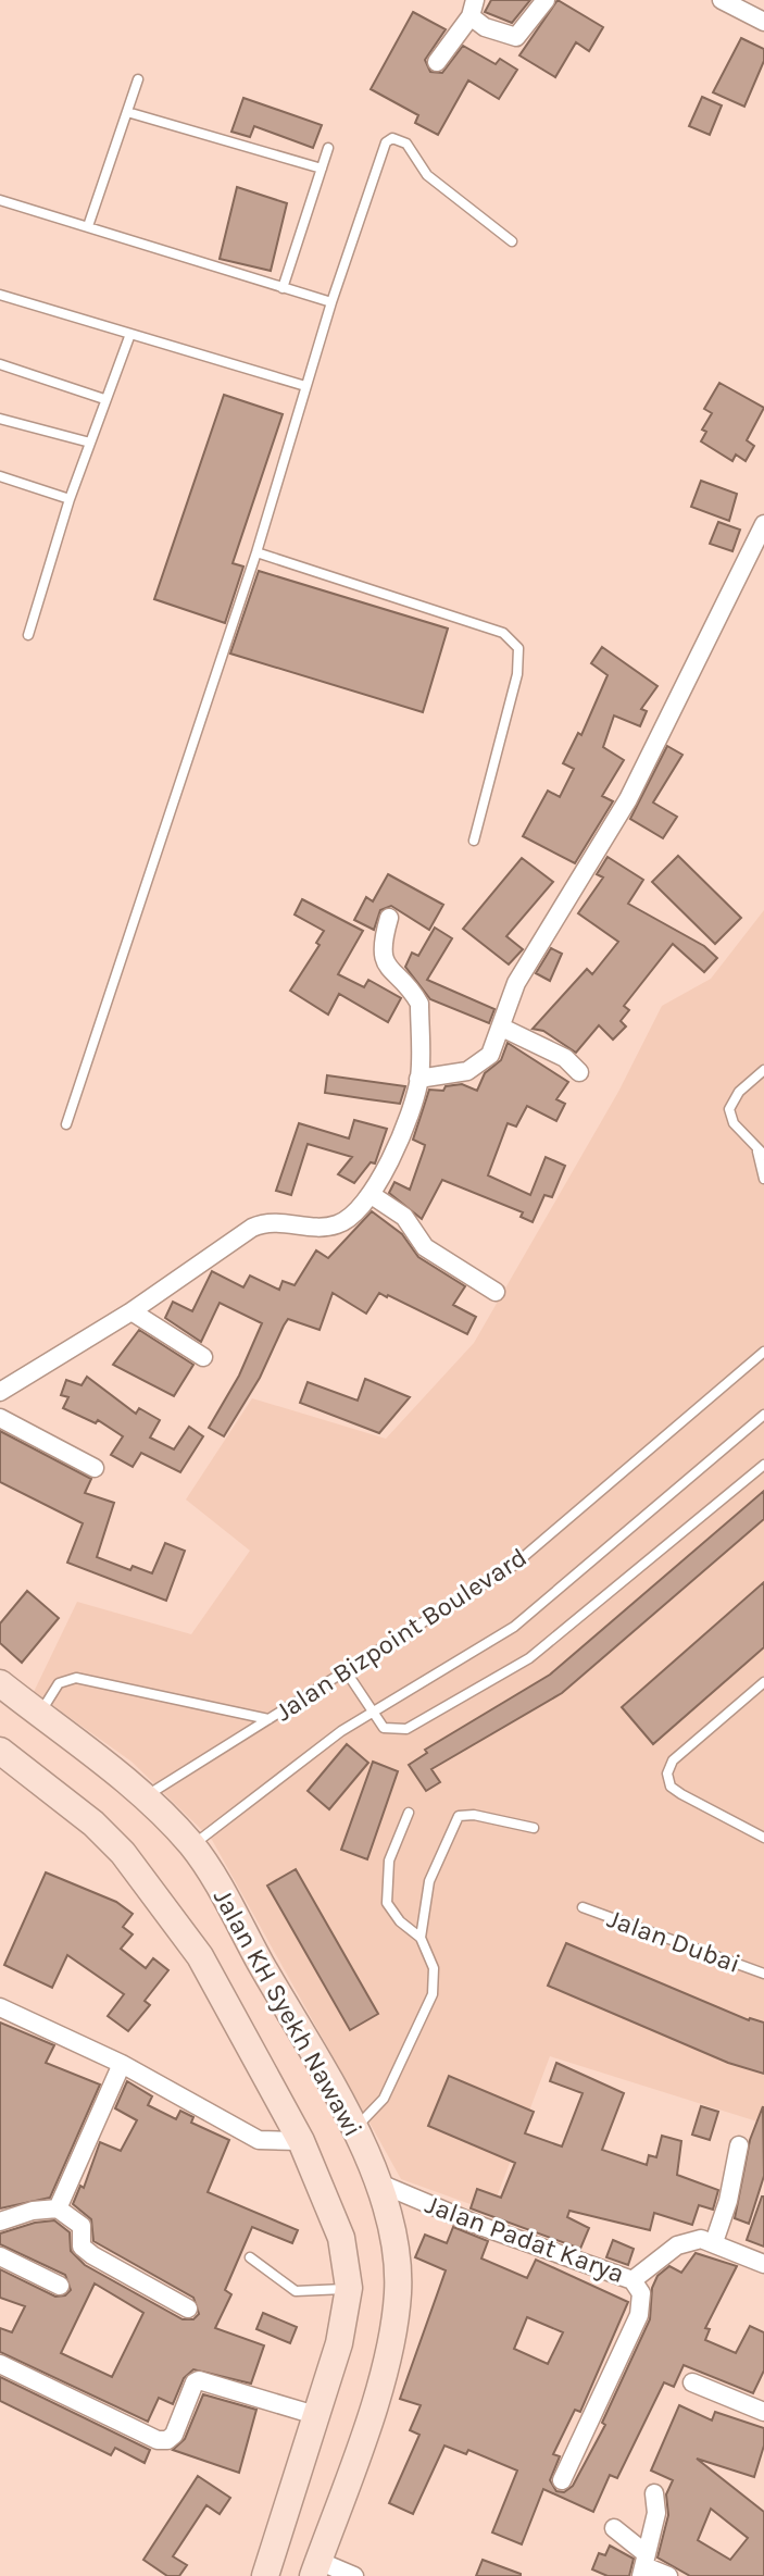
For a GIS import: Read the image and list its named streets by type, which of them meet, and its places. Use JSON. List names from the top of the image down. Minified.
{"streets":{"main road":["Jalan KH Syekh Nawawi"],"street":["Jalan Padat Karya"],"lane":["Jalan Bizpoint Boulevard","Jalan Dubai"]},"crossings":[["Jalan Bizpoint Boulevard","Jalan KH Syekh Nawawi"],["Jalan KH Syekh Nawawi","Jalan Padat Karya"]]}
